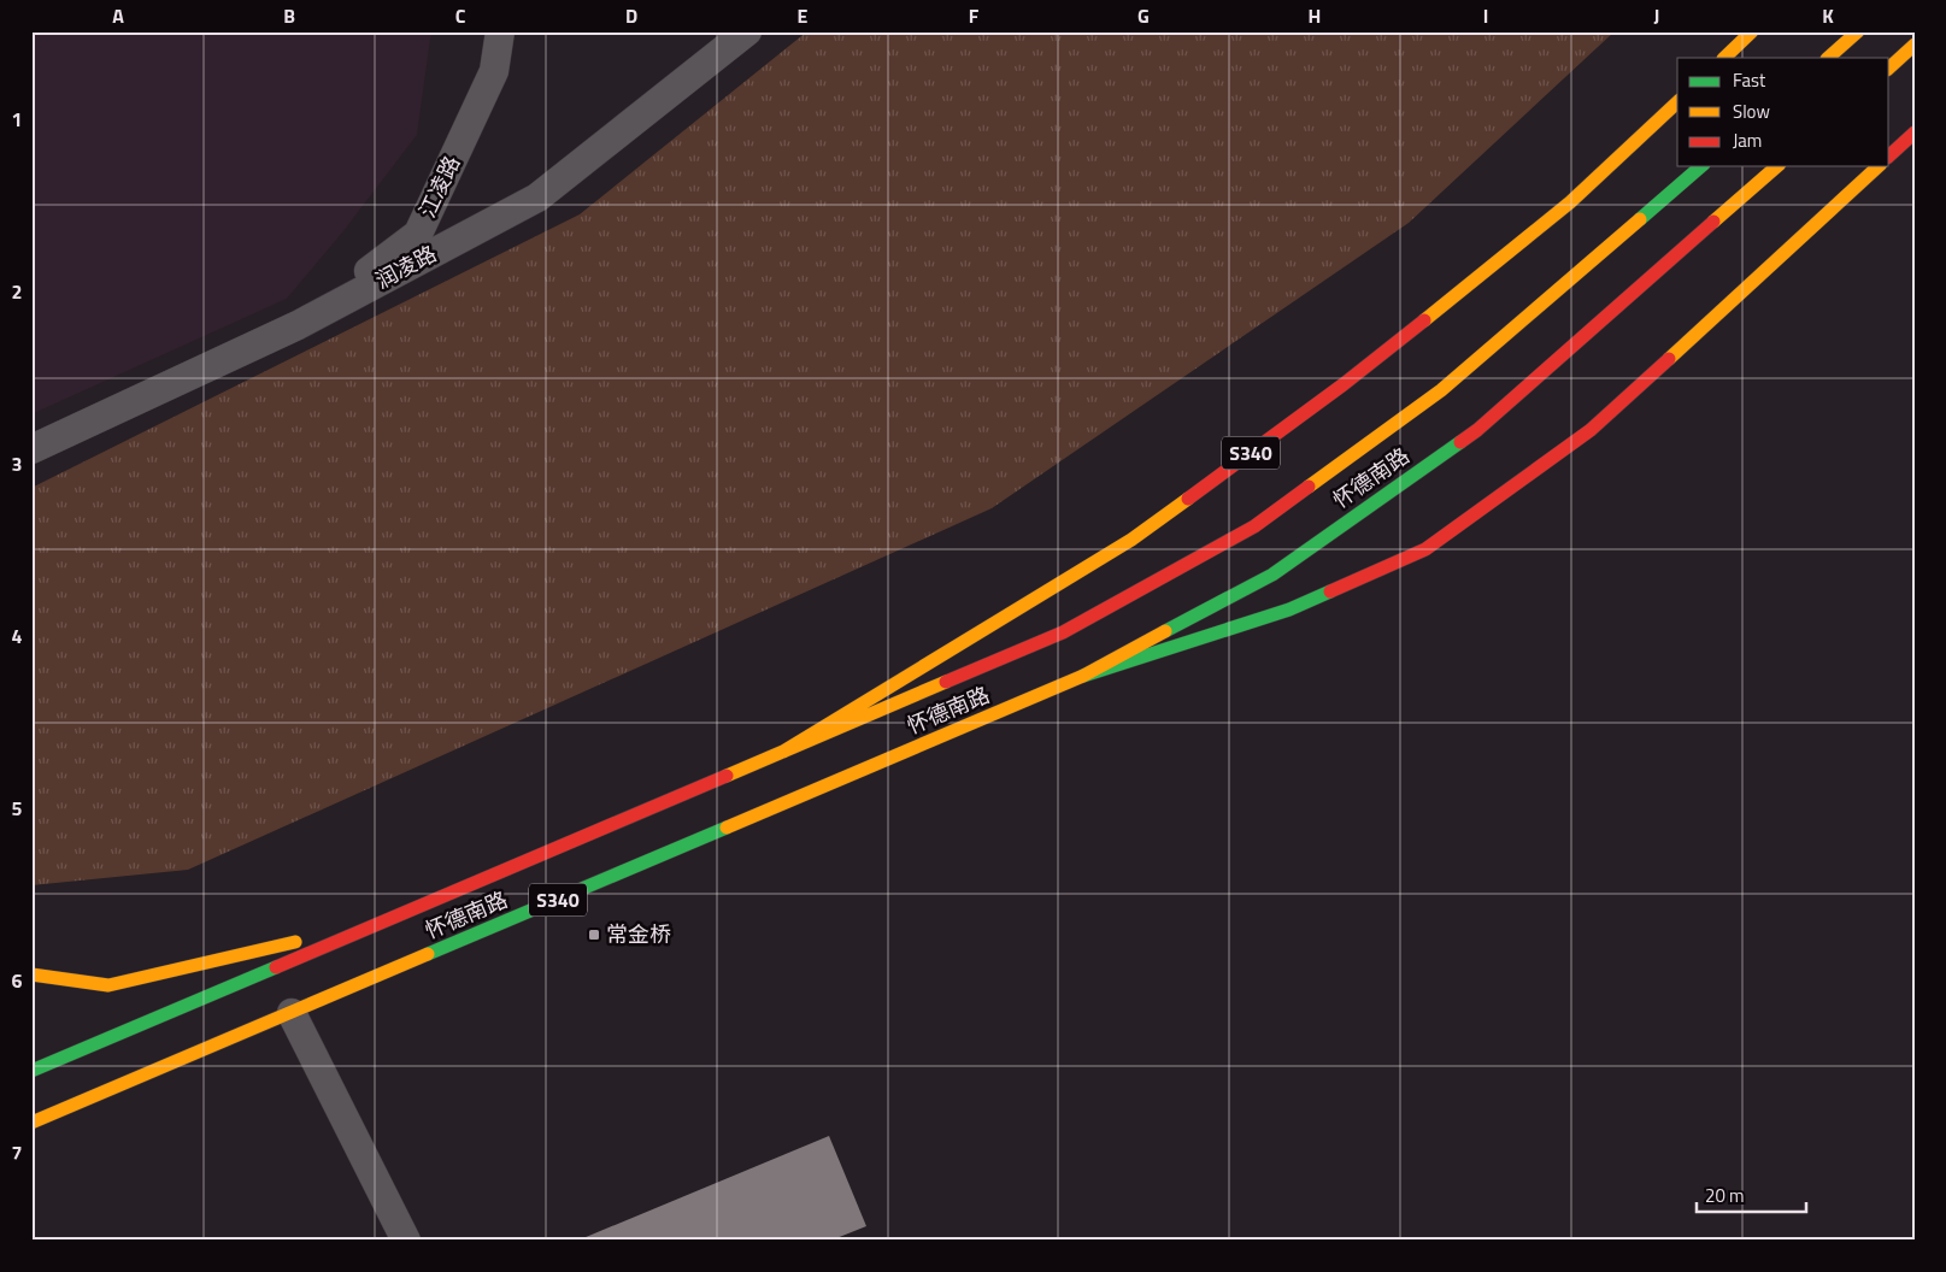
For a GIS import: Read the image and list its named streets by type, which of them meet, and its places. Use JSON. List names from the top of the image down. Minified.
{"streets":{"main road":["S340","怀德南路"],"street":["江凌路","润凌路"]},"crossings":[["江凌路","润凌路"],["S340","怀德南路"]],"places":{"transit":["常金桥"]},"legend":["Fast","Slow","Jam"],"scale_bar":"20 m","grid":{"columns":["A","B","C","D","E","F","G","H","I","J","K"],"rows":["1","2","3","4","5","6","7"]}}
